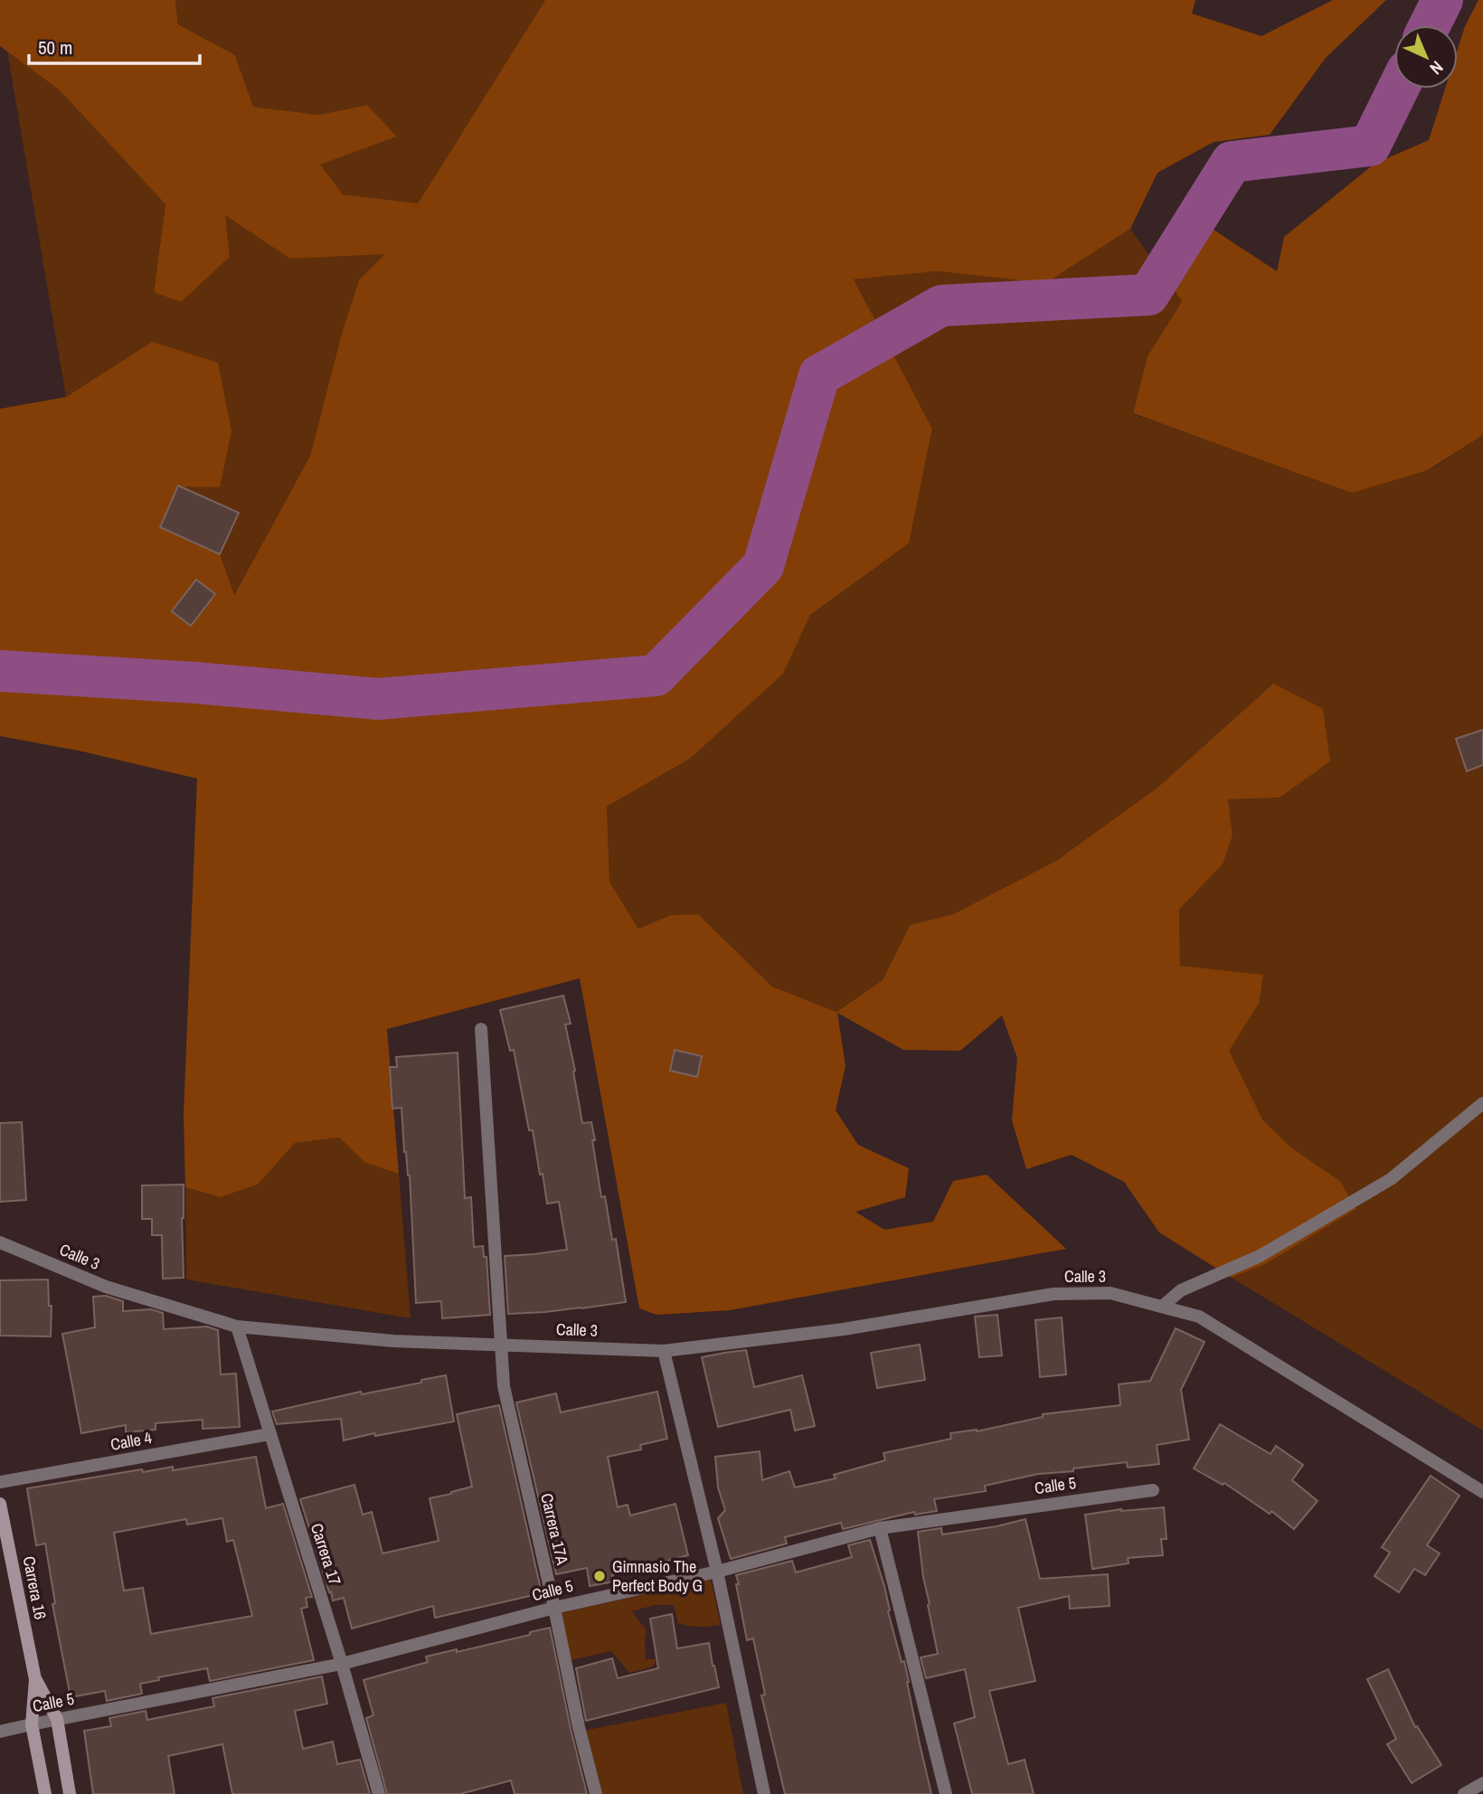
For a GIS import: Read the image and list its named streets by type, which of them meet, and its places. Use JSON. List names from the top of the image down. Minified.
{"streets":{"street":["Calle 3","Calle 4","Calle 5","Carrera 17A","Carrera 17","Carrera 16"]},"crossings":[["Calle 3","Carrera 17A"],["Calle 3","Carrera 17"],["Calle 4","Carrera 17"],["Calle 5","Carrera 17A"],["Calle 5","Carrera 17"],["Calle 5","Carrera 16"]],"places":["Gimnasio The Perfect Body G"],"scale_bar":"50 m","north":"bottom right"}
